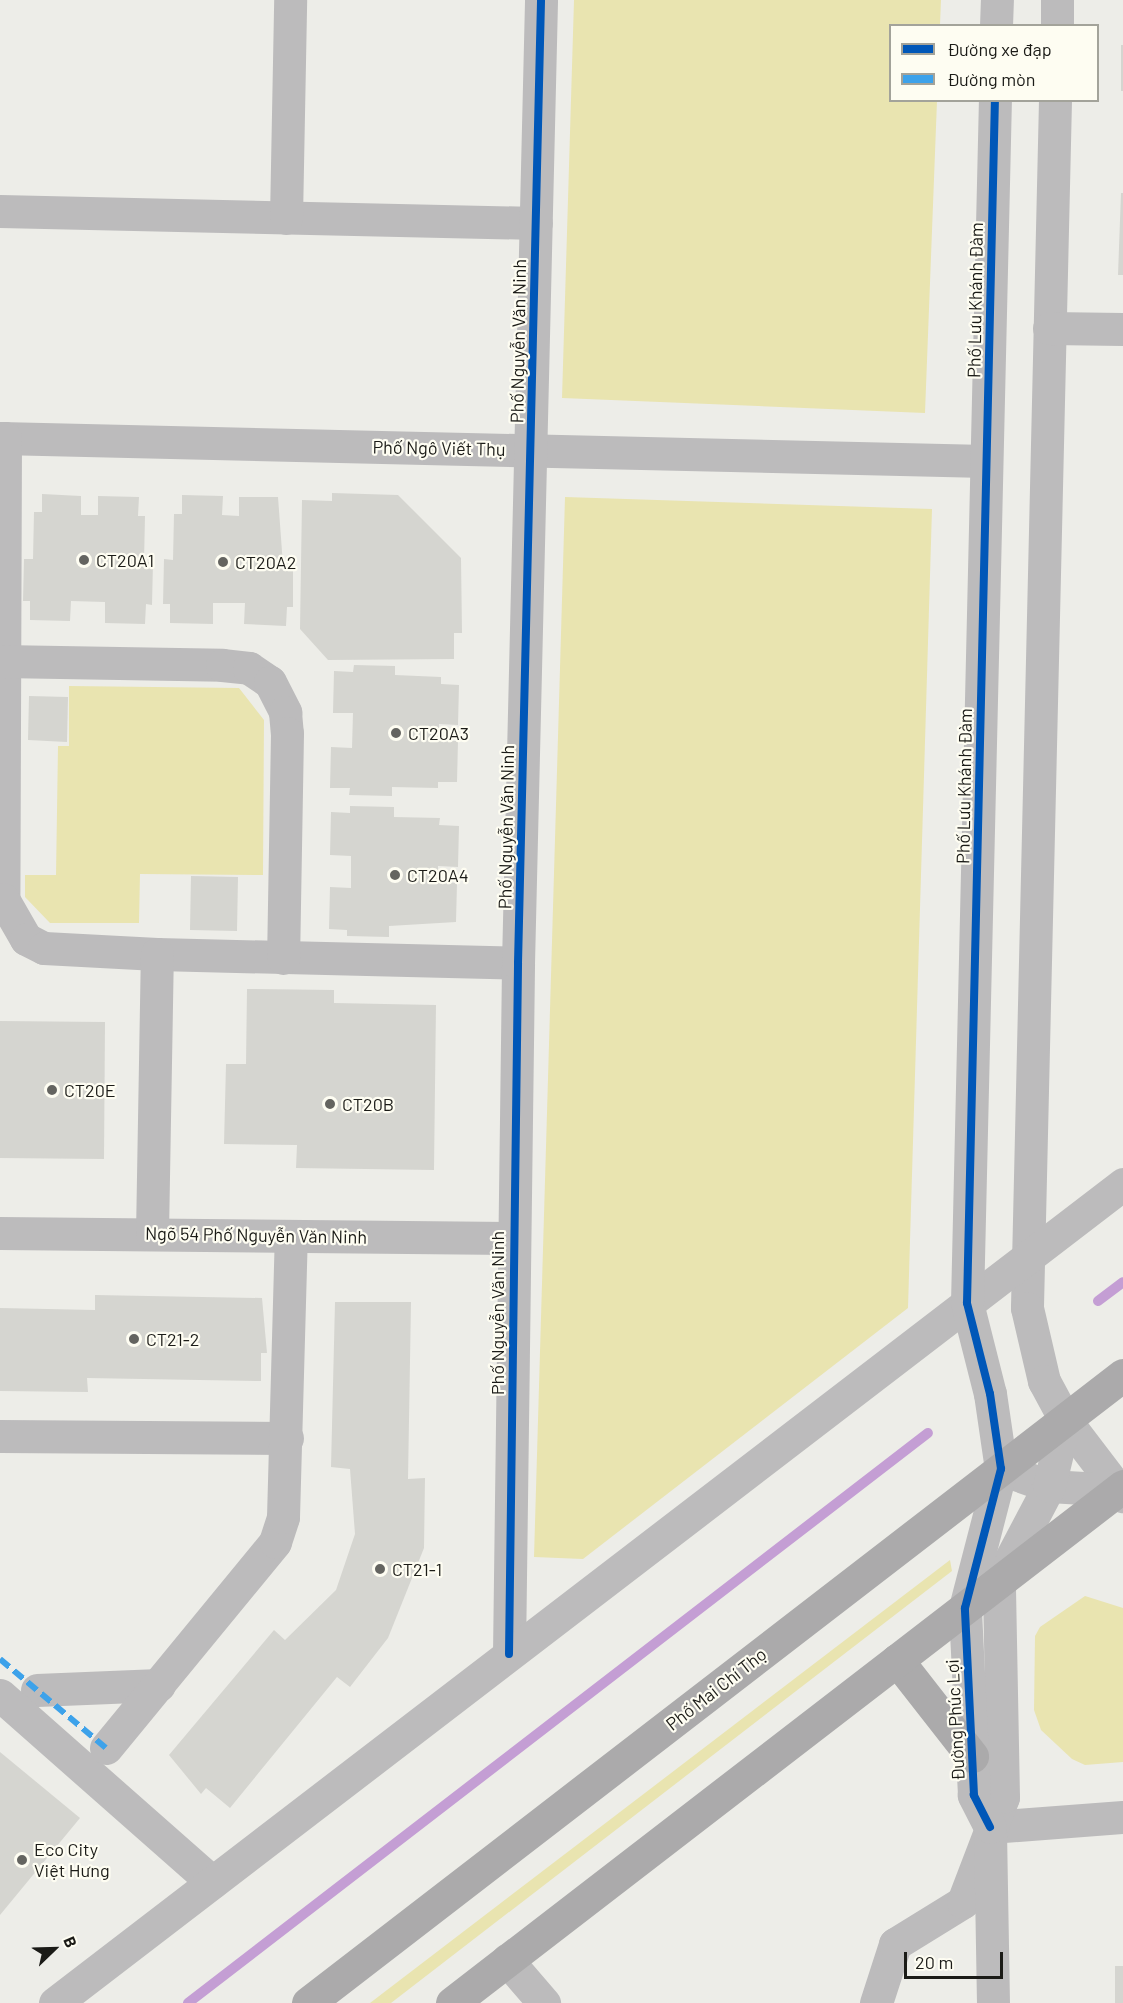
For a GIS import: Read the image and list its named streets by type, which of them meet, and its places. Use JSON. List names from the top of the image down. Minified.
{"streets":{"main road":["Phố Mai Chí Thọ"],"street":["Phố Lưu Khánh Đàm","Phố Nguyễn Văn Ninh","Phố Ngô Viết Thụ","Ngõ 54 Phố Nguyễn Văn Ninh","Đường Phúc Lợi"]},"crossings":[["Phố Lưu Khánh Đàm","Phố Ngô Viết Thụ"],["Phố Lưu Khánh Đàm","Phố Mai Chí Thọ"],["Phố Lưu Khánh Đàm","Đường Phúc Lợi"],["Phố Nguyễn Văn Ninh","Phố Ngô Viết Thụ"],["Phố Nguyễn Văn Ninh","Ngõ 54 Phố Nguyễn Văn Ninh"],["Phố Mai Chí Thọ","Đường Phúc Lợi"]],"places":["CT20A1","CT20A2","CT20A3","CT20A4","CT20E","CT20B","CT21-2","CT21-1","Eco City Việt Hưng"],"legend":["Đường xe đạp","Đường mòn"],"scale_bar":"20 m","north":"top right"}
